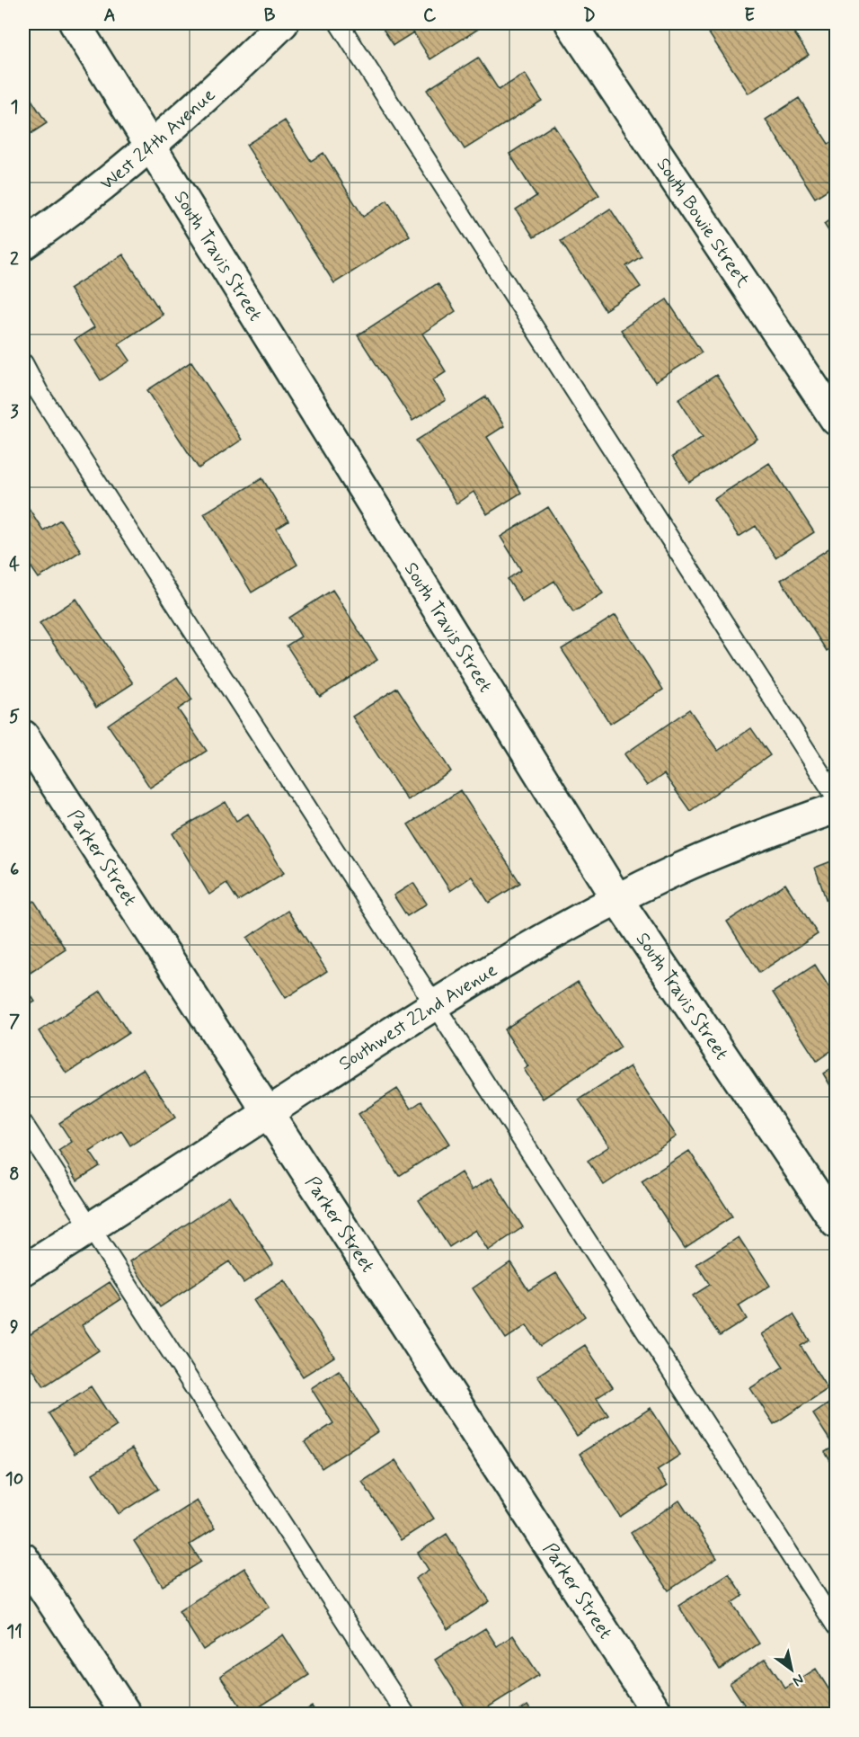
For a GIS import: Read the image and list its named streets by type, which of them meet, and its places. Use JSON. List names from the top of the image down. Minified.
{"streets":{"street":["West 24th Avenue","South Bowie Street","South Travis Street","Parker Street","Southwest 22nd Avenue"]},"crossings":[["West 24th Avenue","South Travis Street"],["South Travis Street","Southwest 22nd Avenue"],["Parker Street","Southwest 22nd Avenue"]],"north":"bottom right","grid":{"columns":["A","B","C","D","E"],"rows":["1","2","3","4","5","6","7","8","9","10","11"]}}
